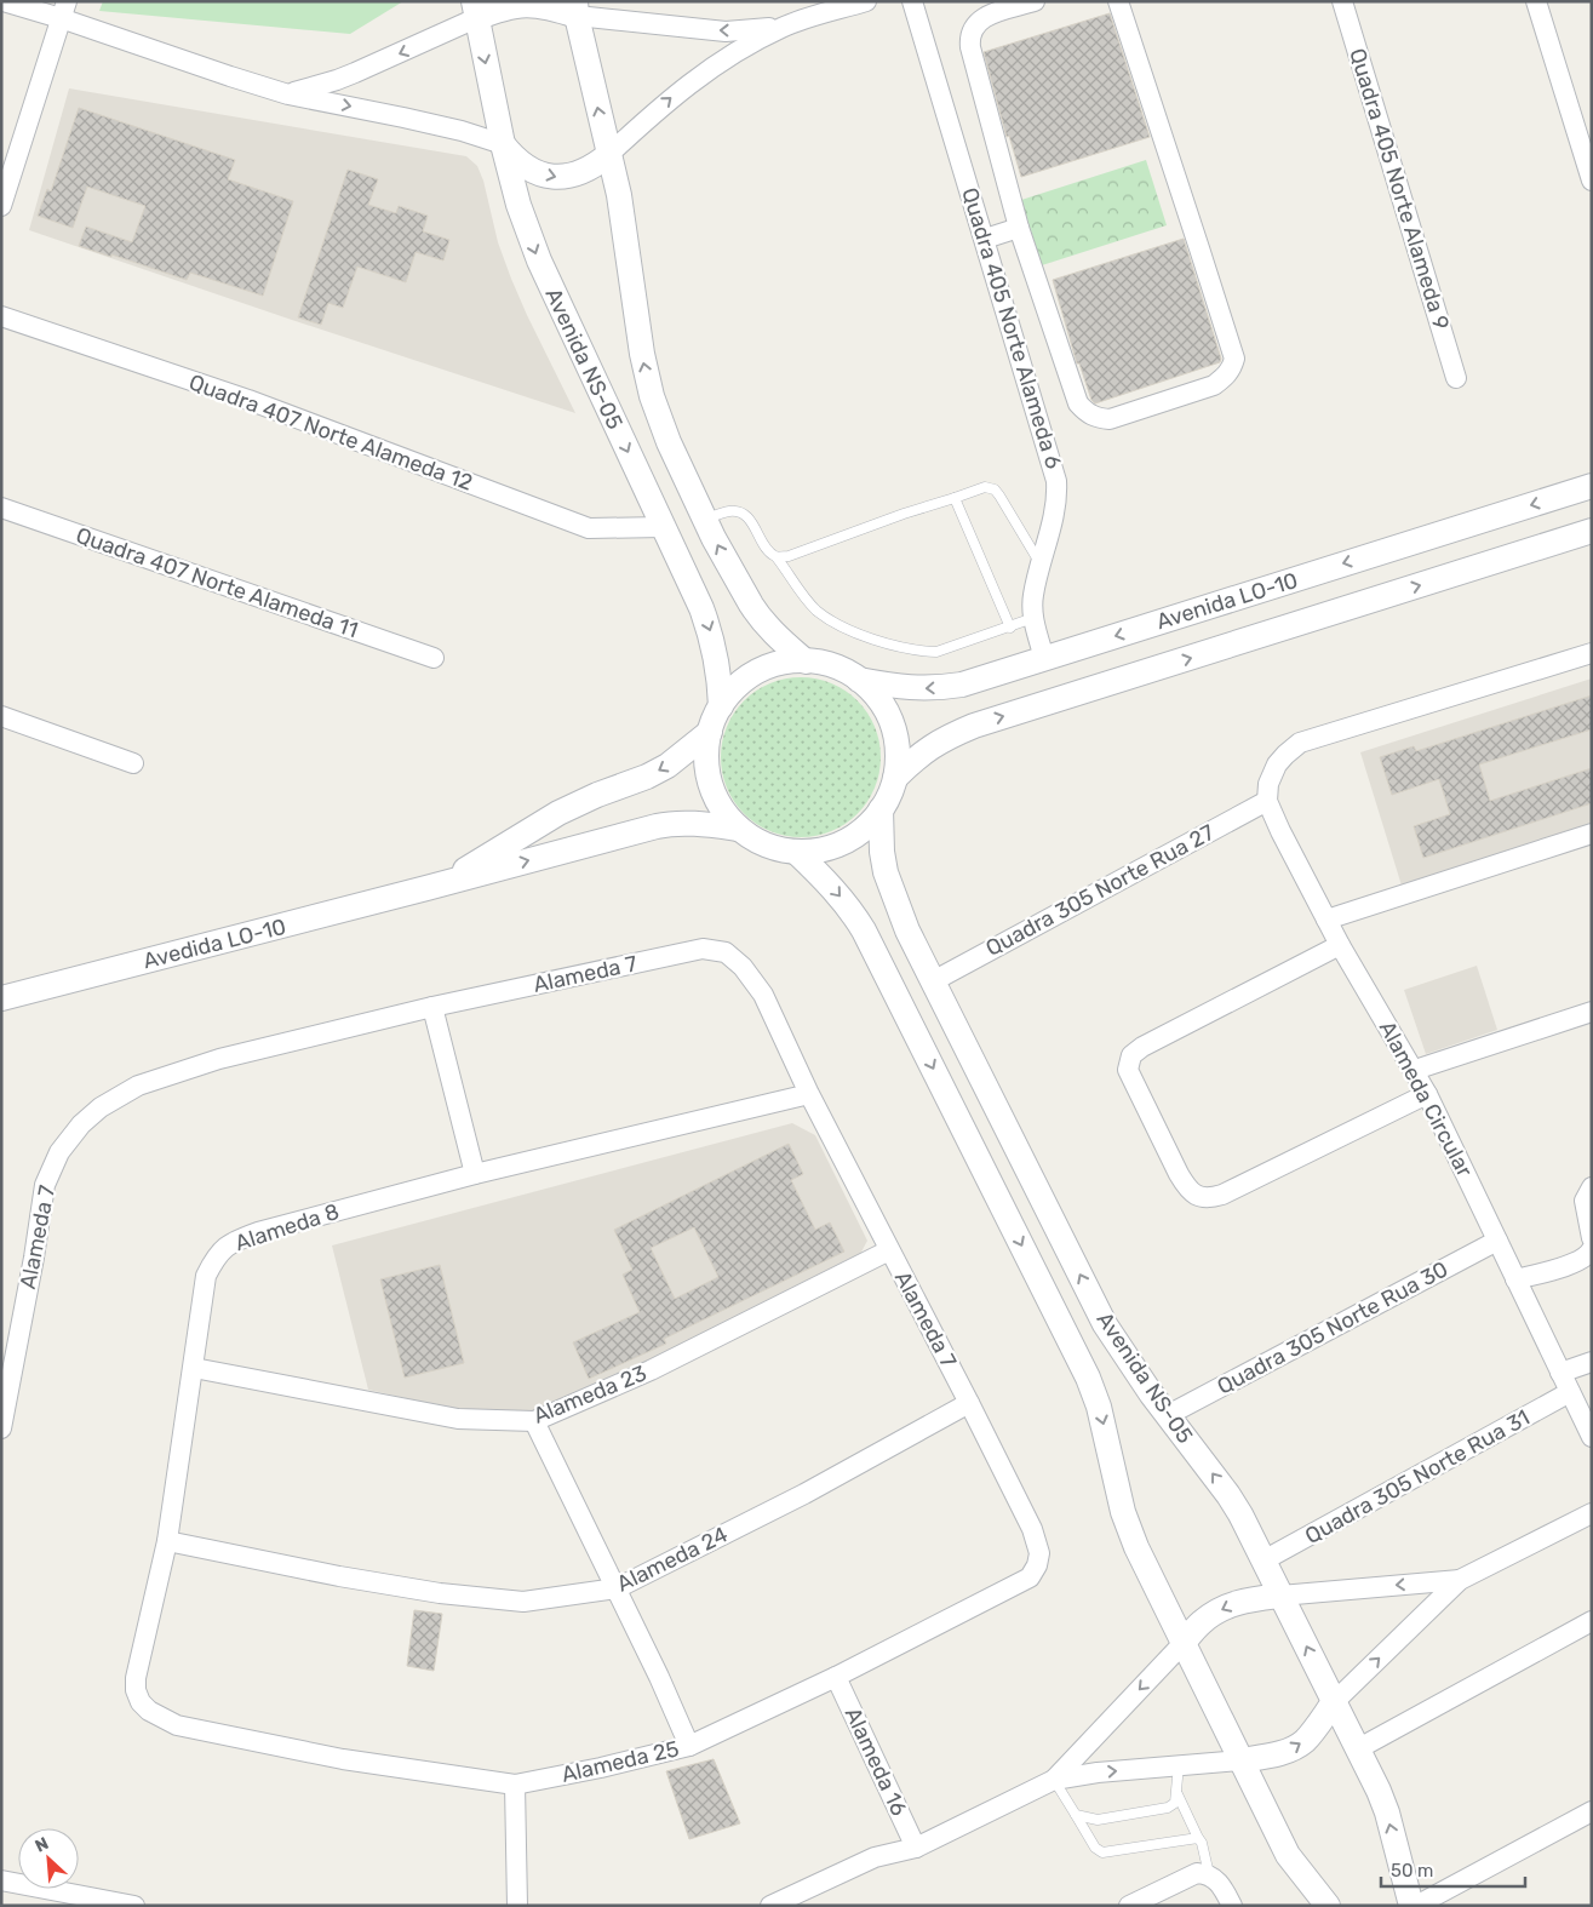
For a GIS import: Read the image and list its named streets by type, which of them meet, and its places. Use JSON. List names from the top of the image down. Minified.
{"streets":{"street":["Quadra 405 Norte Alameda 9","Quadra 405 Norte Alameda 6","Avenida NS-05","Quadra 407 Norte Alameda 12","Quadra 407 Norte Alameda 11","Avenida LO-10","Quadra 305 Norte Rua 27","Avedida LO-10","Alameda 7","Alameda Circular","Alameda 8","Quadra 305 Norte Rua 30","Alameda 23","Quadra 305 Norte Rua 31","Alameda 24","Alameda 25","Alameda 16"]},"crossings":[["Quadra 405 Norte Alameda 6","Avenida LO-10"],["Avenida NS-05","Quadra 407 Norte Alameda 12"],["Avenida NS-05","Avenida LO-10"],["Avenida NS-05","Quadra 305 Norte Rua 27"],["Avenida NS-05","Avedida LO-10"],["Avenida NS-05","Quadra 305 Norte Rua 30"],["Avenida NS-05","Quadra 305 Norte Rua 31"],["Avenida LO-10","Avedida LO-10"],["Quadra 305 Norte Rua 27","Alameda Circular"],["Alameda 7","Alameda 8"],["Alameda 7","Alameda 23"],["Alameda 7","Alameda 24"],["Alameda 7","Alameda 25"],["Alameda Circular","Quadra 305 Norte Rua 30"],["Alameda Circular","Quadra 305 Norte Rua 31"],["Alameda 8","Alameda 23"],["Alameda 8","Alameda 24"],["Alameda 8","Alameda 25"],["Alameda 25","Alameda 16"]],"scale_bar":"50 m","north":"top left"}
